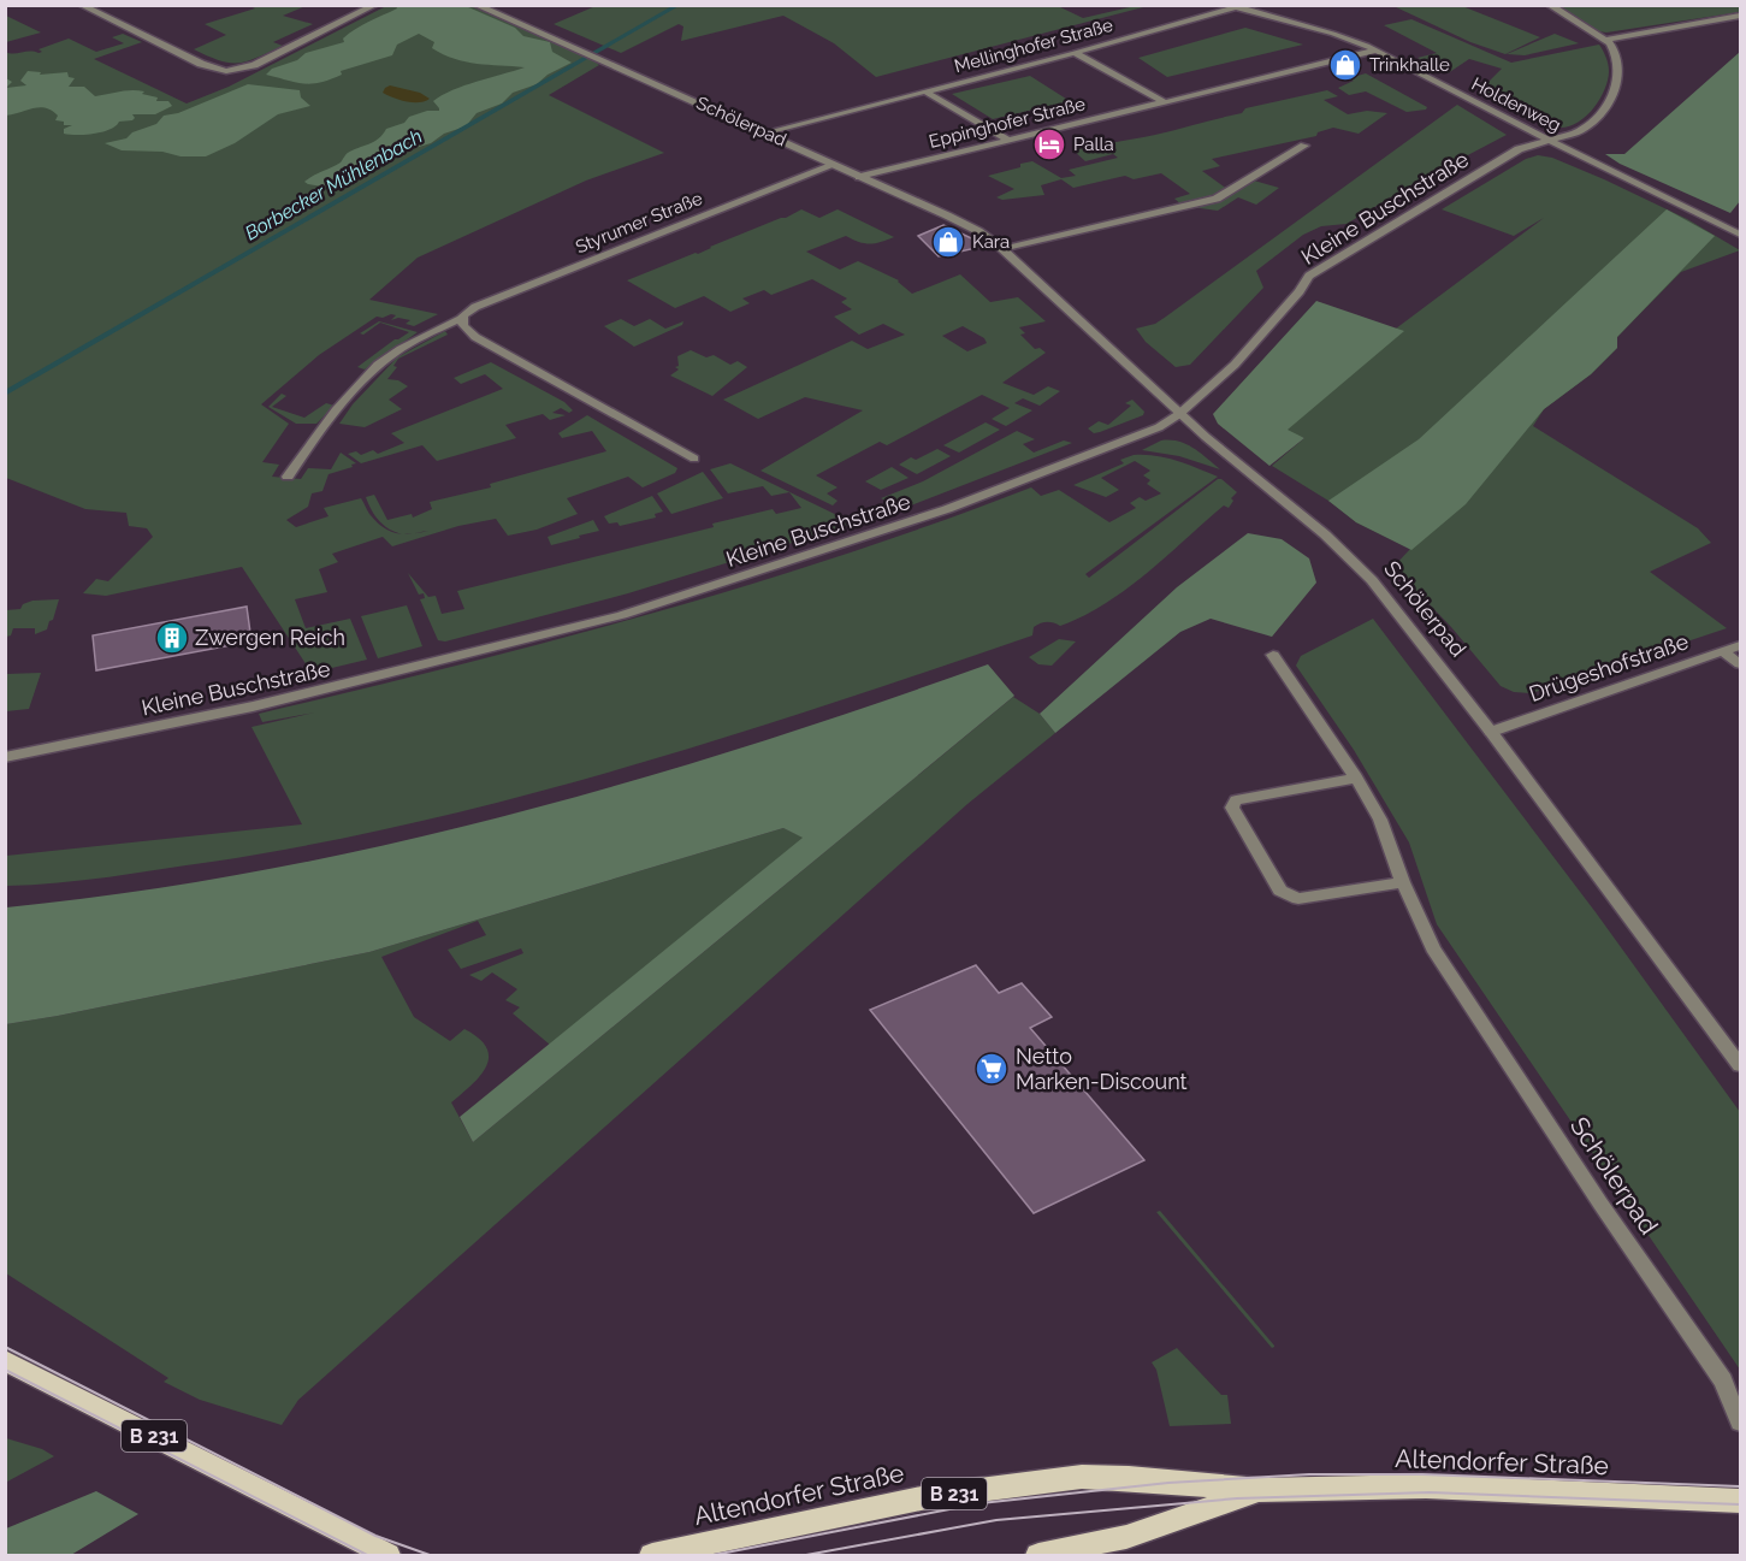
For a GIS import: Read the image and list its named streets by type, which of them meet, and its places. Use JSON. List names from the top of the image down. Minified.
{"streets":{"main road":["B 231","Altendorfer Straße"],"street":["Mellinghofer Straße","Holdenweg","Schölerpad","Eppinghofer Straße","Kleine Buschstraße","Styrumer Straße","Drügeshofstraße"]},"crossings":[["Mellinghofer Straße","Holdenweg"],["Mellinghofer Straße","Schölerpad"],["Mellinghofer Straße","Eppinghofer Straße"],["Holdenweg","Eppinghofer Straße"],["Holdenweg","Kleine Buschstraße"],["Schölerpad","Eppinghofer Straße"],["Schölerpad","Kleine Buschstraße"],["Schölerpad","Styrumer Straße"],["Schölerpad","Drügeshofstraße"]],"water":["Borbecker Mühlenbach"],"places":{"shop":["Trinkhalle","Kara"],"hotel":["Palla"],"building":["Zwergen Reich"],"supermarket":["Netto Marken-Discount"]}}
